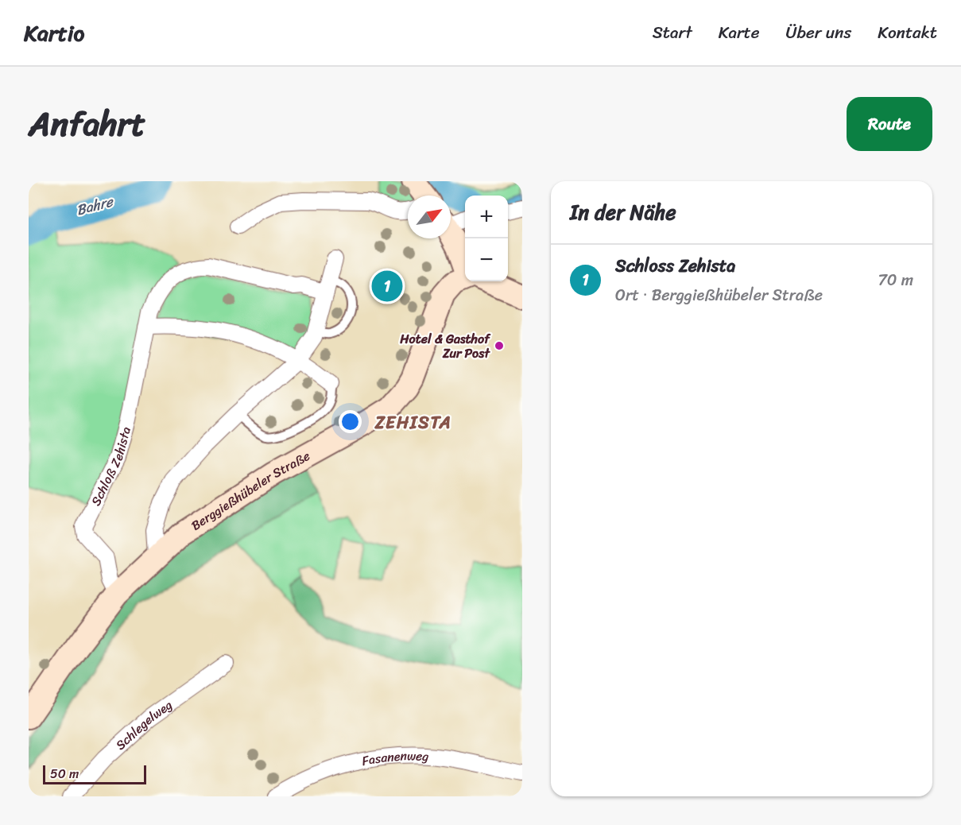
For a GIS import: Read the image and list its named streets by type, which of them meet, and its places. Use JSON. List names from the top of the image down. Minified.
{"streets":{"main road":["Berggießhübeler Straße"],"street":["Schloß Zehista","Schlegelweg","Fasanenweg"]},"crossings":[["Schloß Zehista","Berggießhübeler Straße"]],"districts":["ZEHISTA"],"water":["Bahre"],"places":["Hotel & Gasthof Zur Post"],"scale_bar":"50 m","north":"top right","page":{"header":"Kartio","nav":["Start","Karte","Über uns","Kontakt"],"title":"Anfahrt","buttons":"Route","heading":"In der Nähe","map_buttons":["+","−"],"list":[{"mark":"1","name":"Schloss Zehista","note":"Ort · Berggießhübeler Straße","value":"70 m"}],"pins":"1","scale":"50 m"}}
